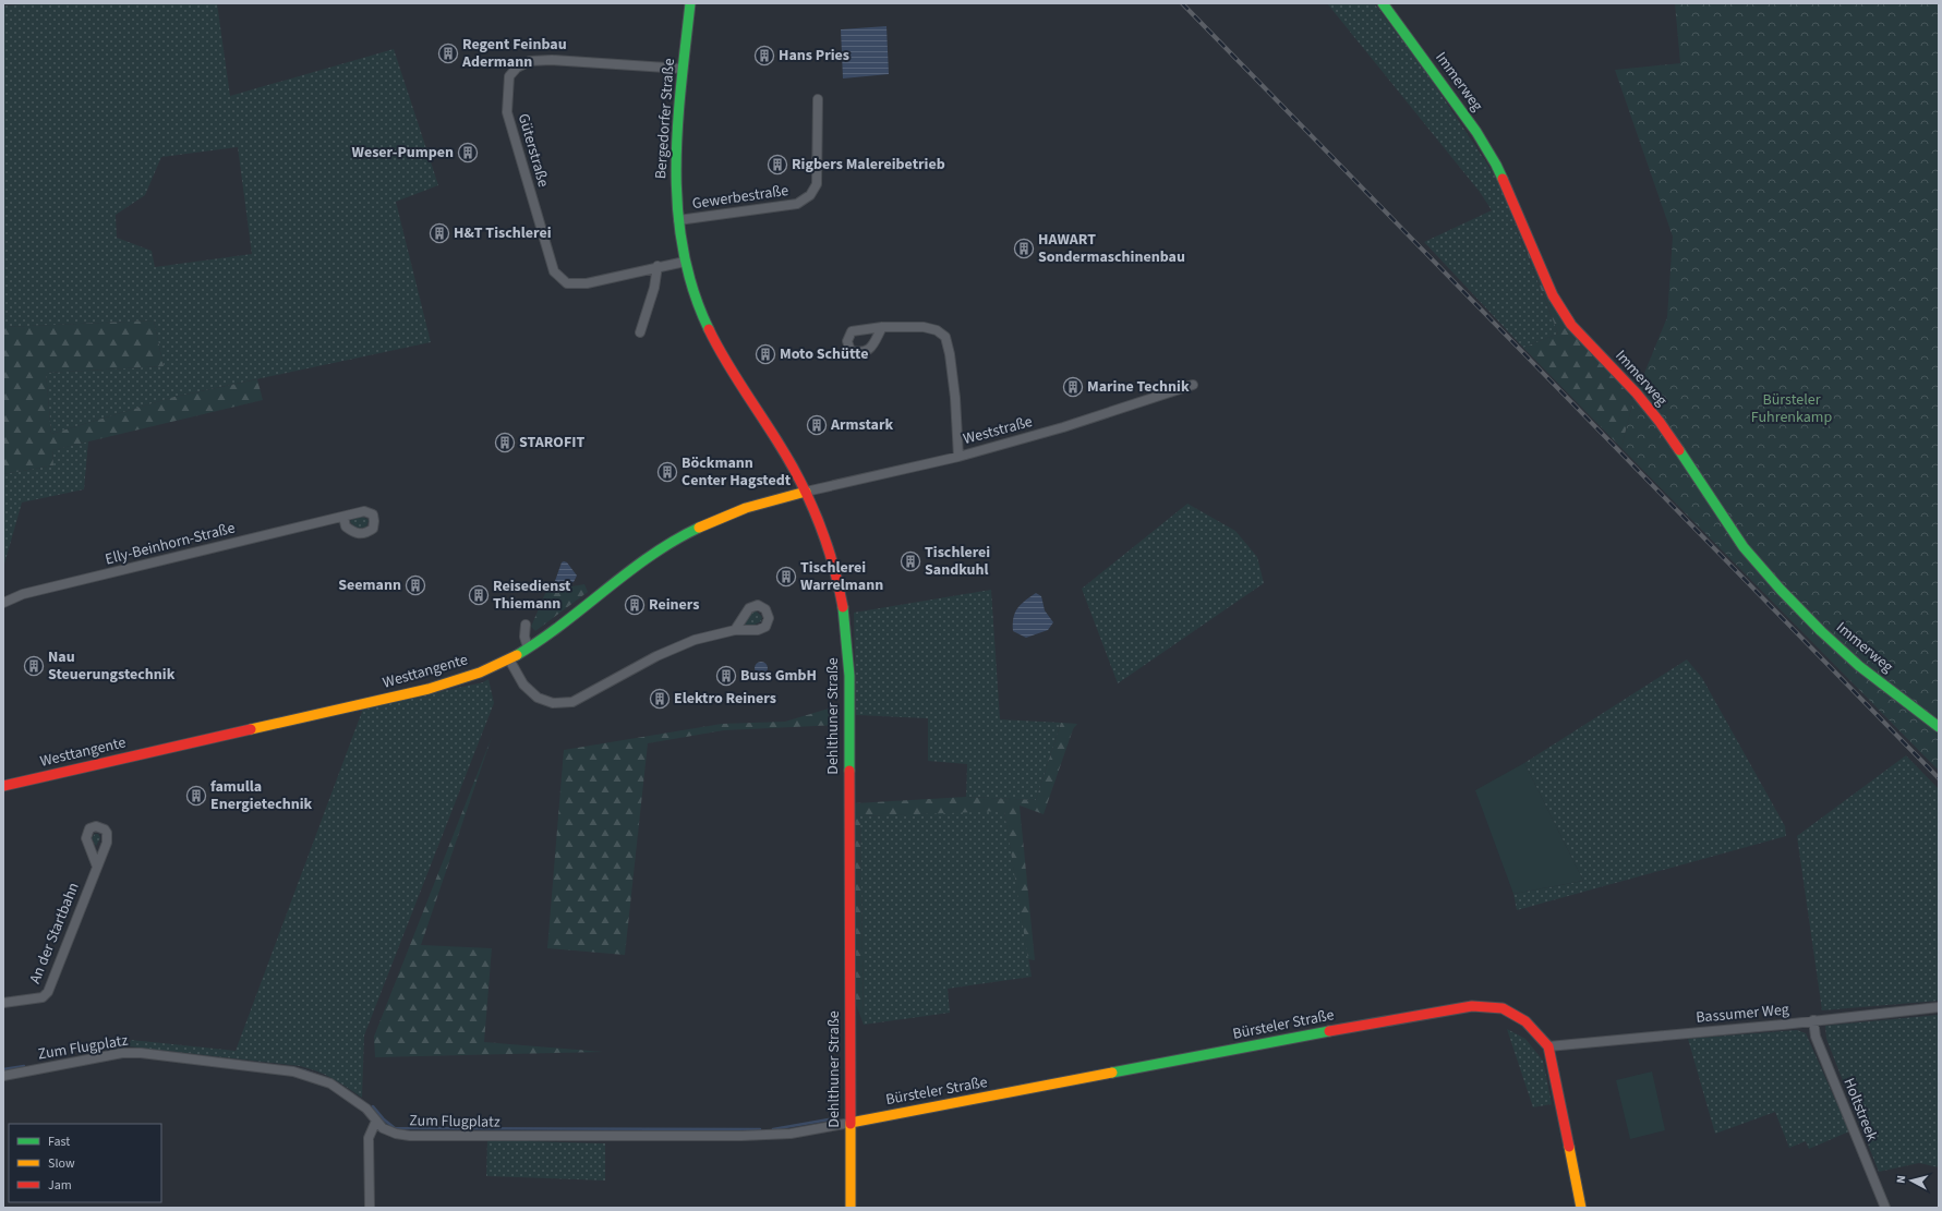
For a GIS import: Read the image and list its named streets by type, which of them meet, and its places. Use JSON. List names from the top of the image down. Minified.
{"streets":{"street":["Immerweg","Bergedorfer Straße","Güterstraße","Gewerbestraße","Weststraße","Elly-Beinhorn-Straße","Westtangente","Dehlthuner Straße","An der Startbahn","Bassumer Weg","Bürsteler Straße","Zum Flugplatz","Holtstreek"]},"crossings":[["Bergedorfer Straße","Güterstraße"],["Bergedorfer Straße","Gewerbestraße"],["Bergedorfer Straße","Dehlthuner Straße"],["Güterstraße","Dehlthuner Straße"],["Weststraße","Westtangente"],["Weststraße","Dehlthuner Straße"],["Westtangente","Dehlthuner Straße"],["Dehlthuner Straße","Bürsteler Straße"],["Dehlthuner Straße","Zum Flugplatz"],["Bassumer Weg","Bürsteler Straße"],["Bassumer Weg","Holtstreek"],["Bürsteler Straße","Zum Flugplatz"]],"parks":["Bürsteler Fuhrenkamp"],"places":{"building":["Regent Feinbau Adermann","Hans Pries","Weser-Pumpen","Rigbers Malereibetrieb","H&T Tischlerei","HAWART Sondermaschinenbau","Moto Schütte","Marine Technik","Armstark","STAROFIT","Böckmann Center Hagstedt","Tischlerei Sandkuhl","Tischlerei Warrelmann","Seemann","Reisedienst Thiemann","Reiners","Nau Steuerungstechnik","Buss GmbH","Elektro Reiners","famulla Energietechnik"]},"legend":["Fast","Slow","Jam"],"north":"left"}
